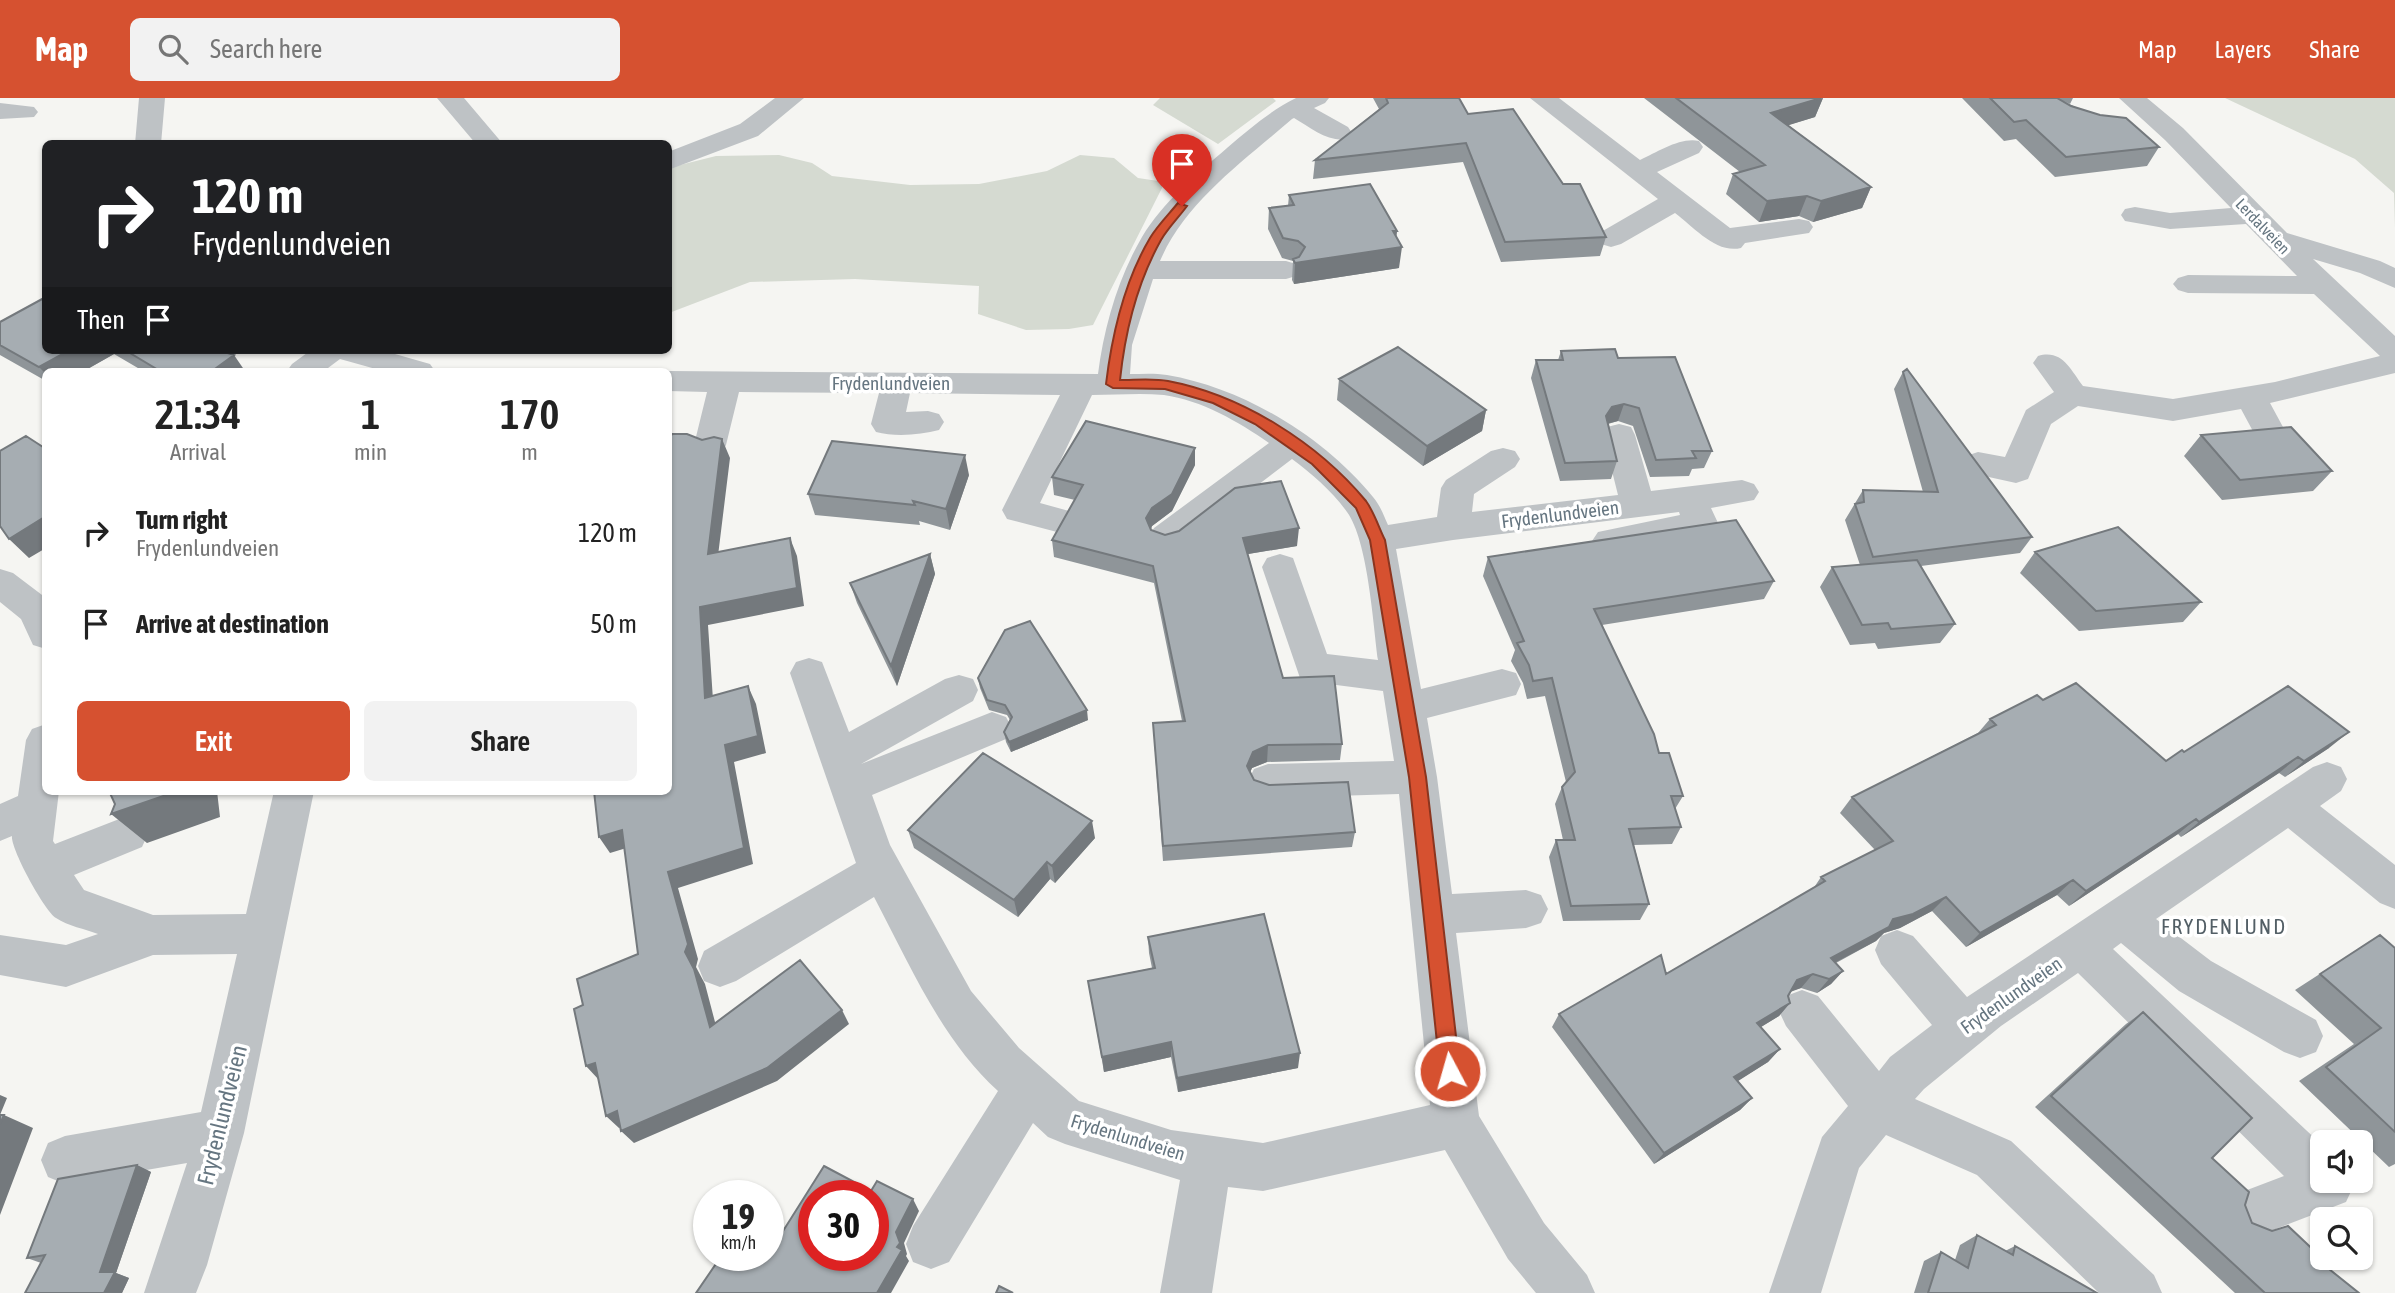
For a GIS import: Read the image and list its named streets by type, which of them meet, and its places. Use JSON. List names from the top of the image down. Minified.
{"streets":{"street":["Lerdalveien","Frydenlundveien"]},"districts":["FRYDENLUND"],"page":{"header":"Map","search":"Search here","nav":["Map","Layers","Share"],"turn":["120 m","Frydenlundveien"],"then":"Then","eta":["21:34","Arrival","1","min","170","m"],"list":[{"name":"Turn right","note":"Frydenlundveien","value":"120 m"},{"name":"Arrive at destination","value":"50 m"}],"buttons":["Exit","Share"],"speed":"19 km/h","limit":"30"}}
